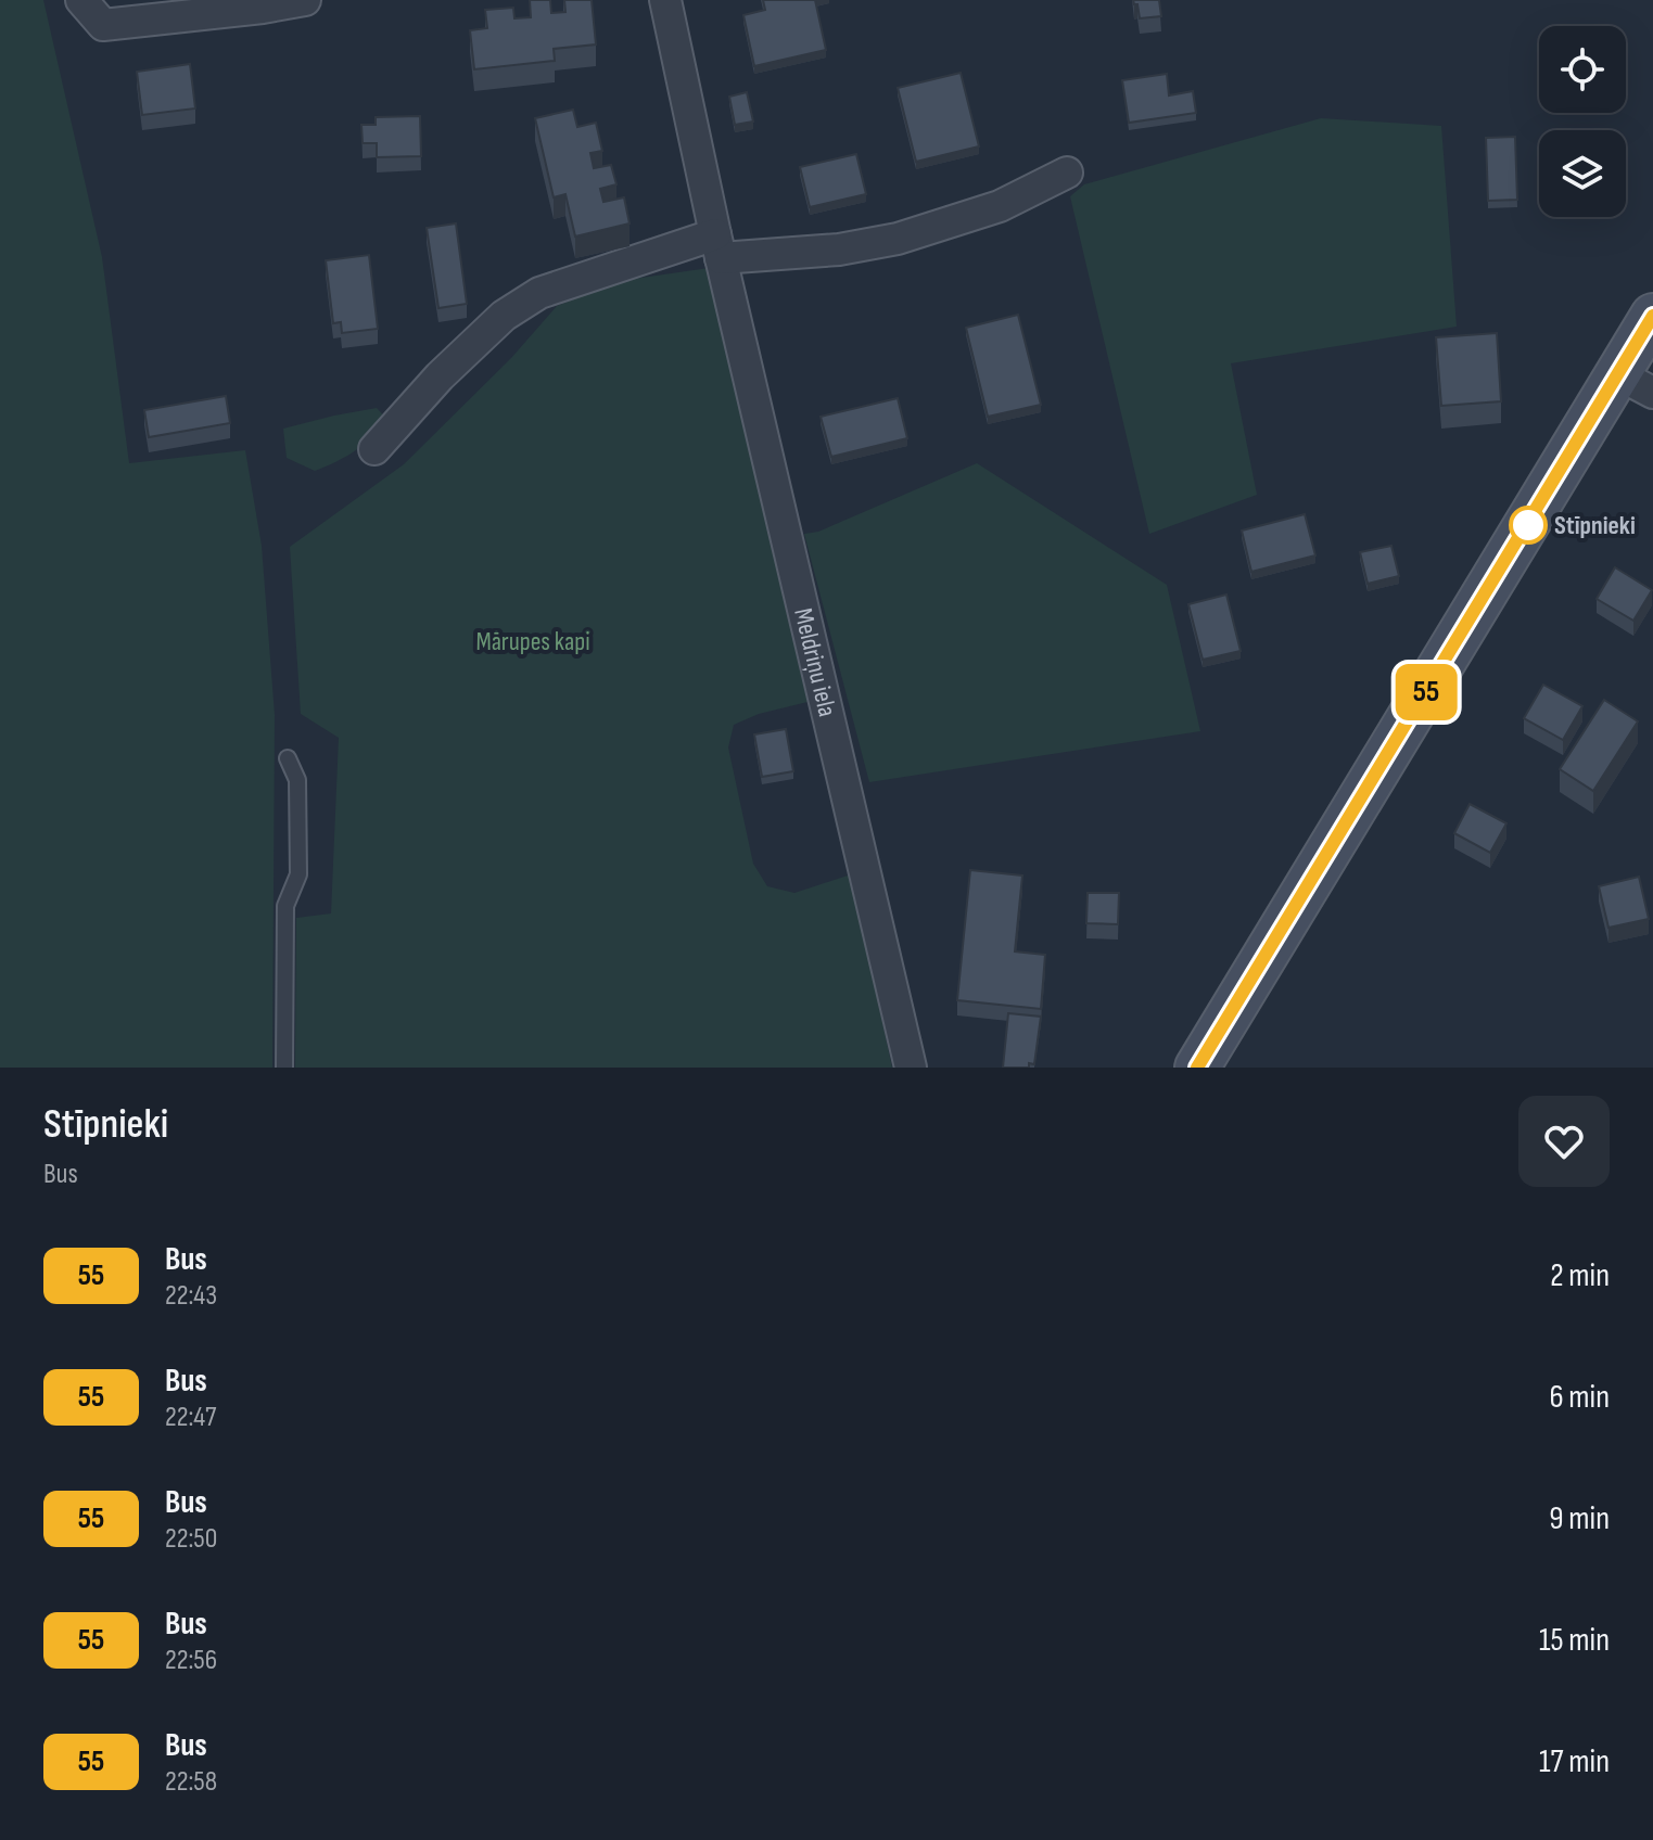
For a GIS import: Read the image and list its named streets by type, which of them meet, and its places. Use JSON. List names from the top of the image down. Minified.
{"streets":{"street":["Meldriņu iela"]},"parks":["Mārupes kapi"],"places":["Stīpnieki"],"lines":["bus line 55"],"page":{"on_map":"55","heading":["Stīpnieki","Bus"],"list":[{"mark":"55","name":"Bus","note":"22:43","value":"2 min"},{"mark":"55","name":"Bus","note":"22:47","value":"6 min"},{"mark":"55","name":"Bus","note":"22:50","value":"9 min"},{"mark":"55","name":"Bus","note":"22:56","value":"15 min"},{"mark":"55","name":"Bus","note":"22:58","value":"17 min"}]}}
